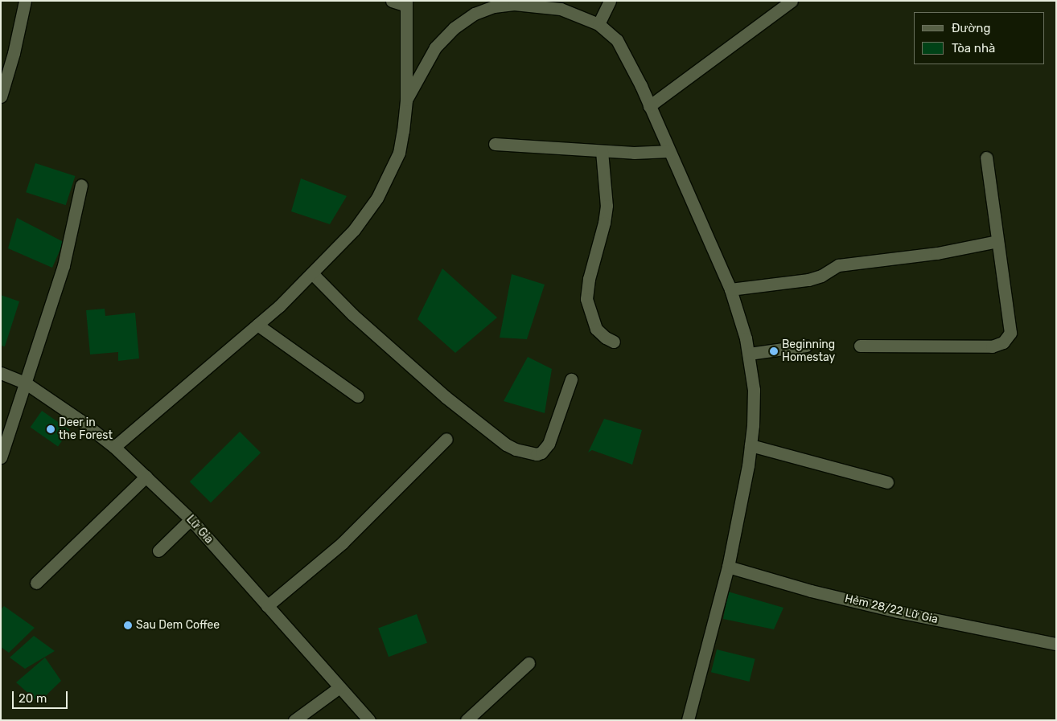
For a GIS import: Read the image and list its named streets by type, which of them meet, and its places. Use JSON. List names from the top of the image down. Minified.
{"streets":{"street":["Lữ Gia","Hẻm 28/22 Lữ Gia"]},"places":["Beginning Homestay","Deer in the Forest","Sau Dem Coffee"],"legend":["Đường","Tòa nhà"],"scale_bar":"20 m"}
